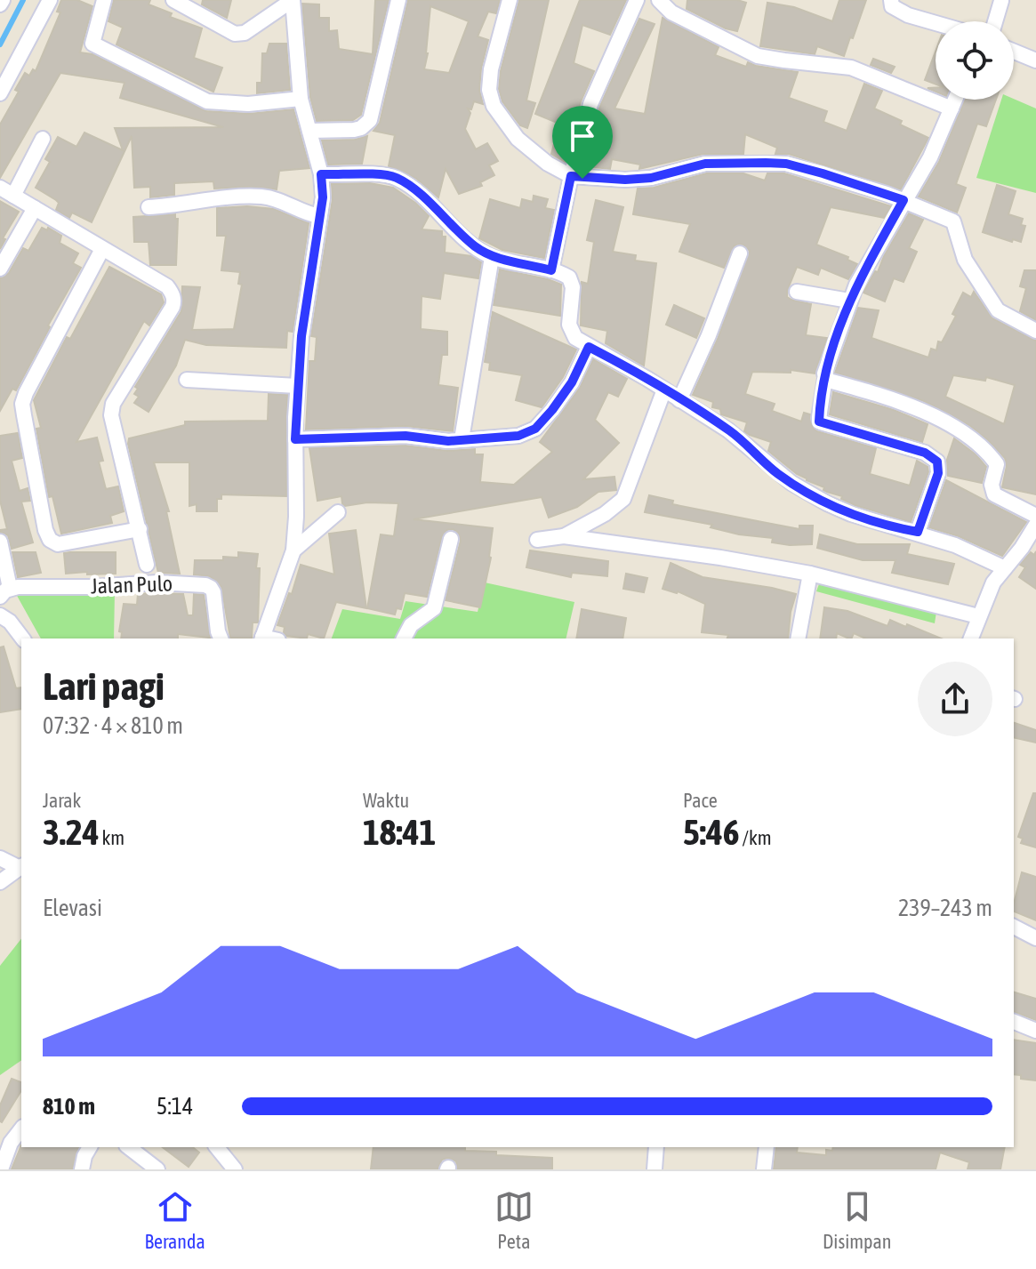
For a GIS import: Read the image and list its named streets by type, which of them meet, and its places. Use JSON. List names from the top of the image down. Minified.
{"streets":{"street":["Jalan Pulo"]},"page":{"heading":["Lari pagi","07:32 · 4 × 810 m"],"stats":[["Jarak","3.24 km"],["Waktu","18:41"],["Pace","5:46 /km"]],"chart":["Elevasi","239–243 m"],"list":[{"name":"810 m","note":"5:14"}],"tabs":["Beranda","Peta","Disimpan"]}}
